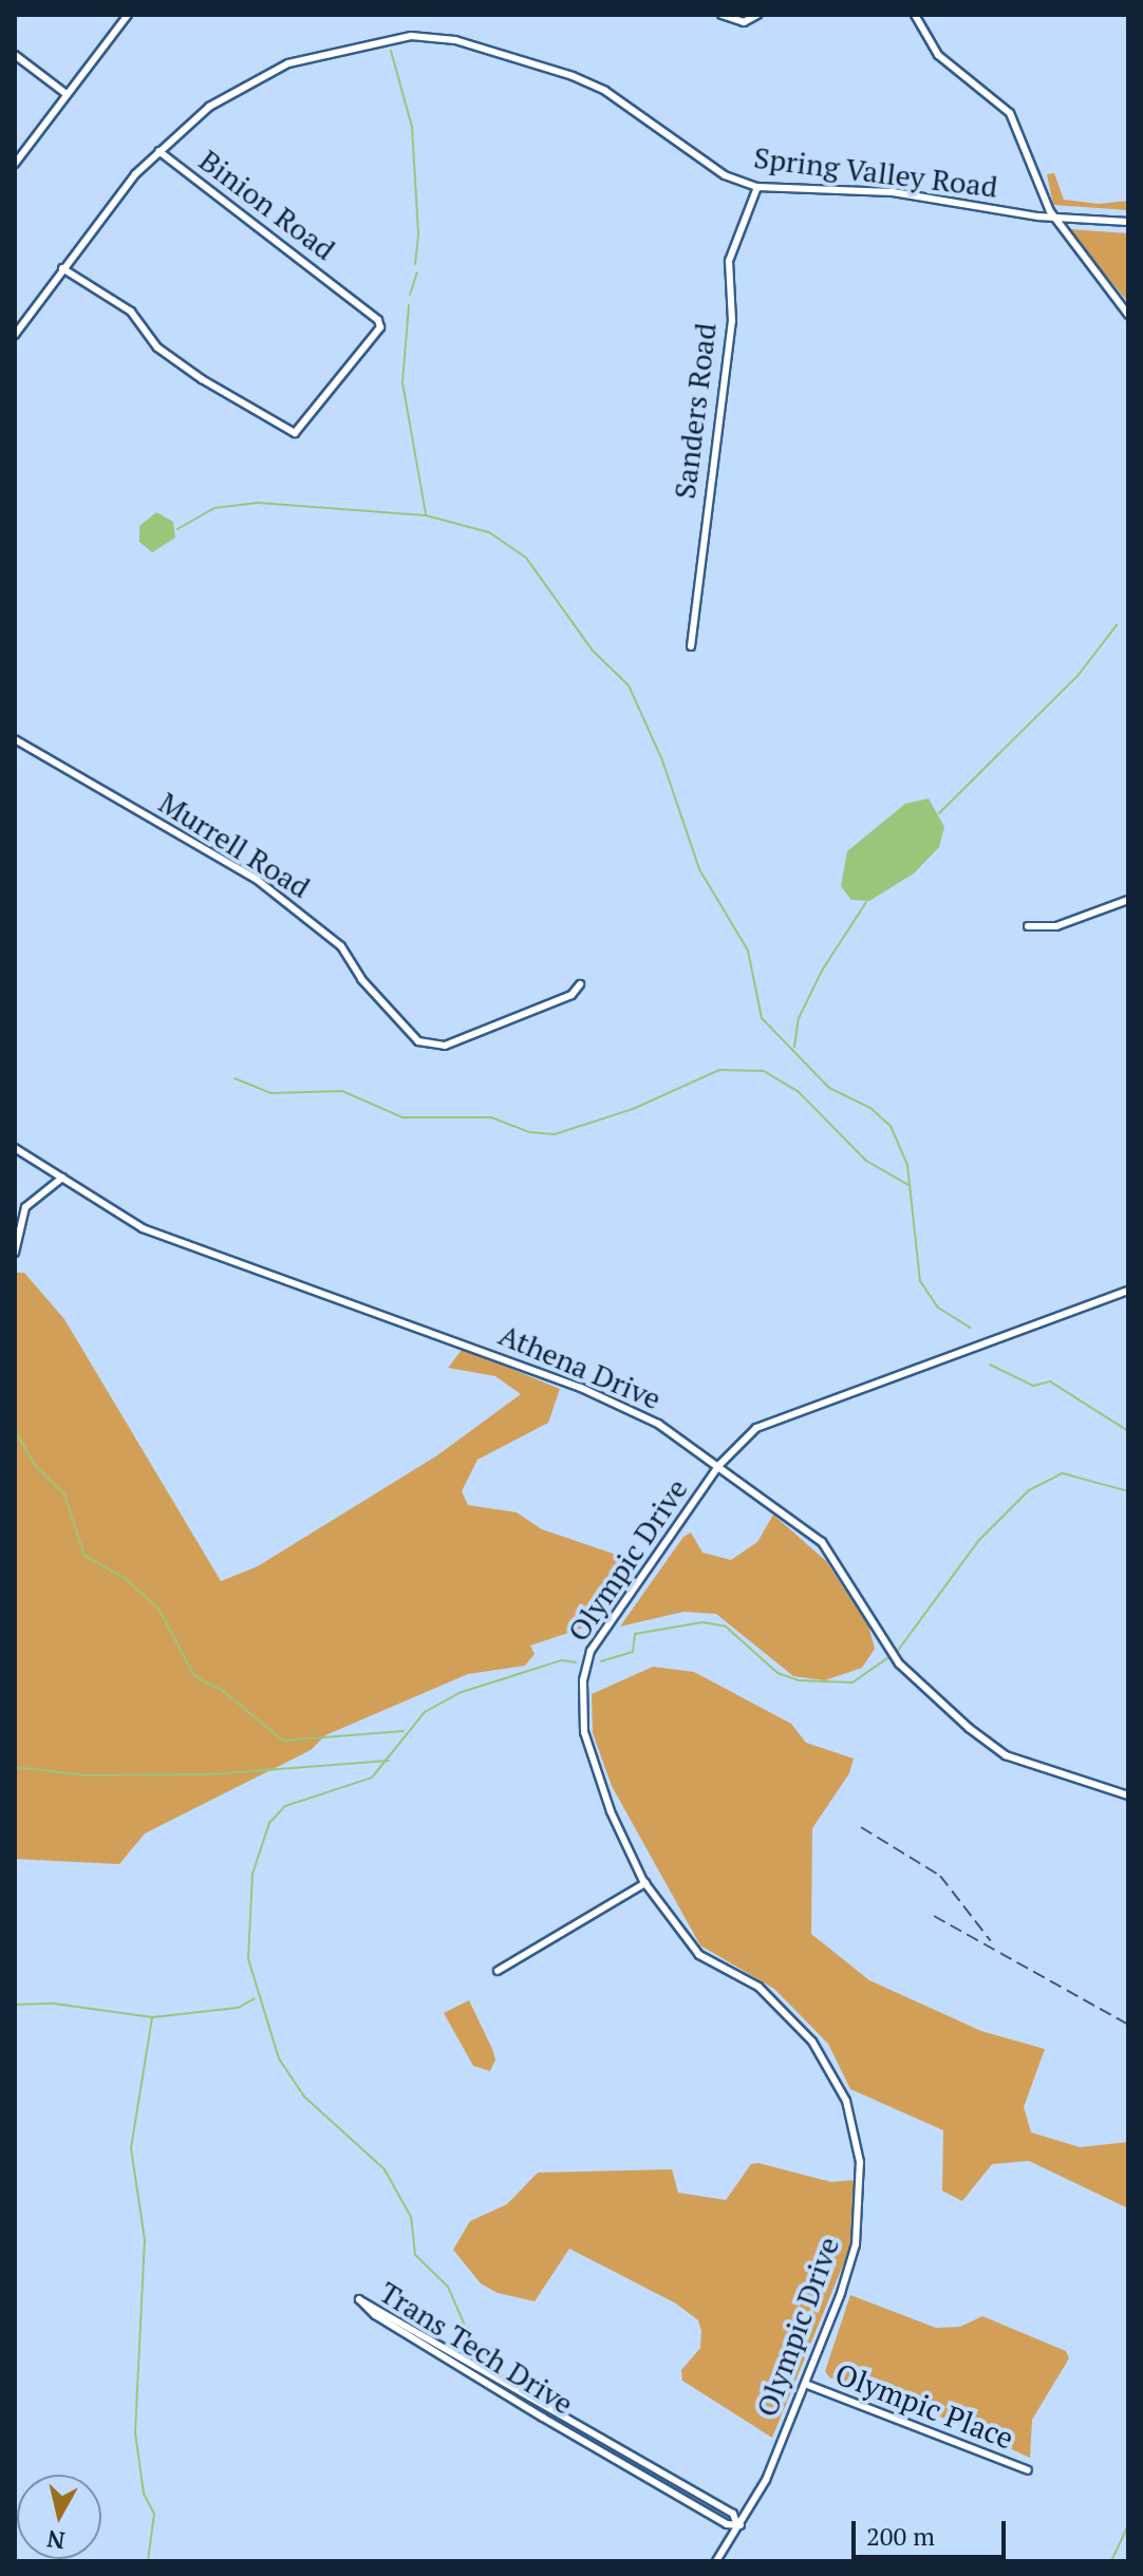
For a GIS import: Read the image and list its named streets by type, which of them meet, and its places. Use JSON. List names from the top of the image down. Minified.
{"streets":{"street":["Spring Valley Road","Binion Road","Sanders Road","Murrell Road","Athena Drive","Olympic Drive","Trans Tech Drive","Olympic Place"]},"crossings":[["Spring Valley Road","Binion Road"],["Spring Valley Road","Sanders Road"],["Athena Drive","Olympic Drive"],["Olympic Drive","Trans Tech Drive"],["Olympic Drive","Olympic Place"]],"scale_bar":"200 m","north":"bottom"}
